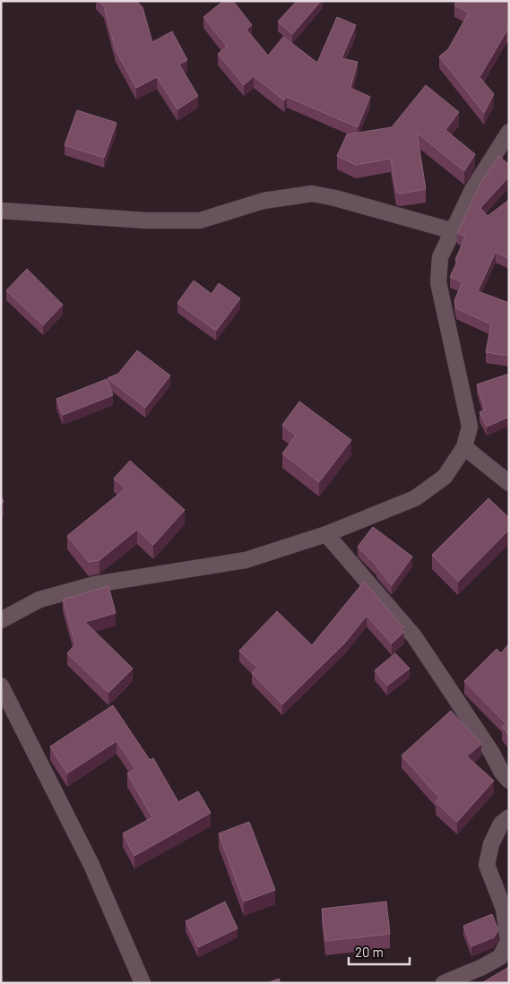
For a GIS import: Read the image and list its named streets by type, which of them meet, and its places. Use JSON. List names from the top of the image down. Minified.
{"scale_bar":"20 m"}
